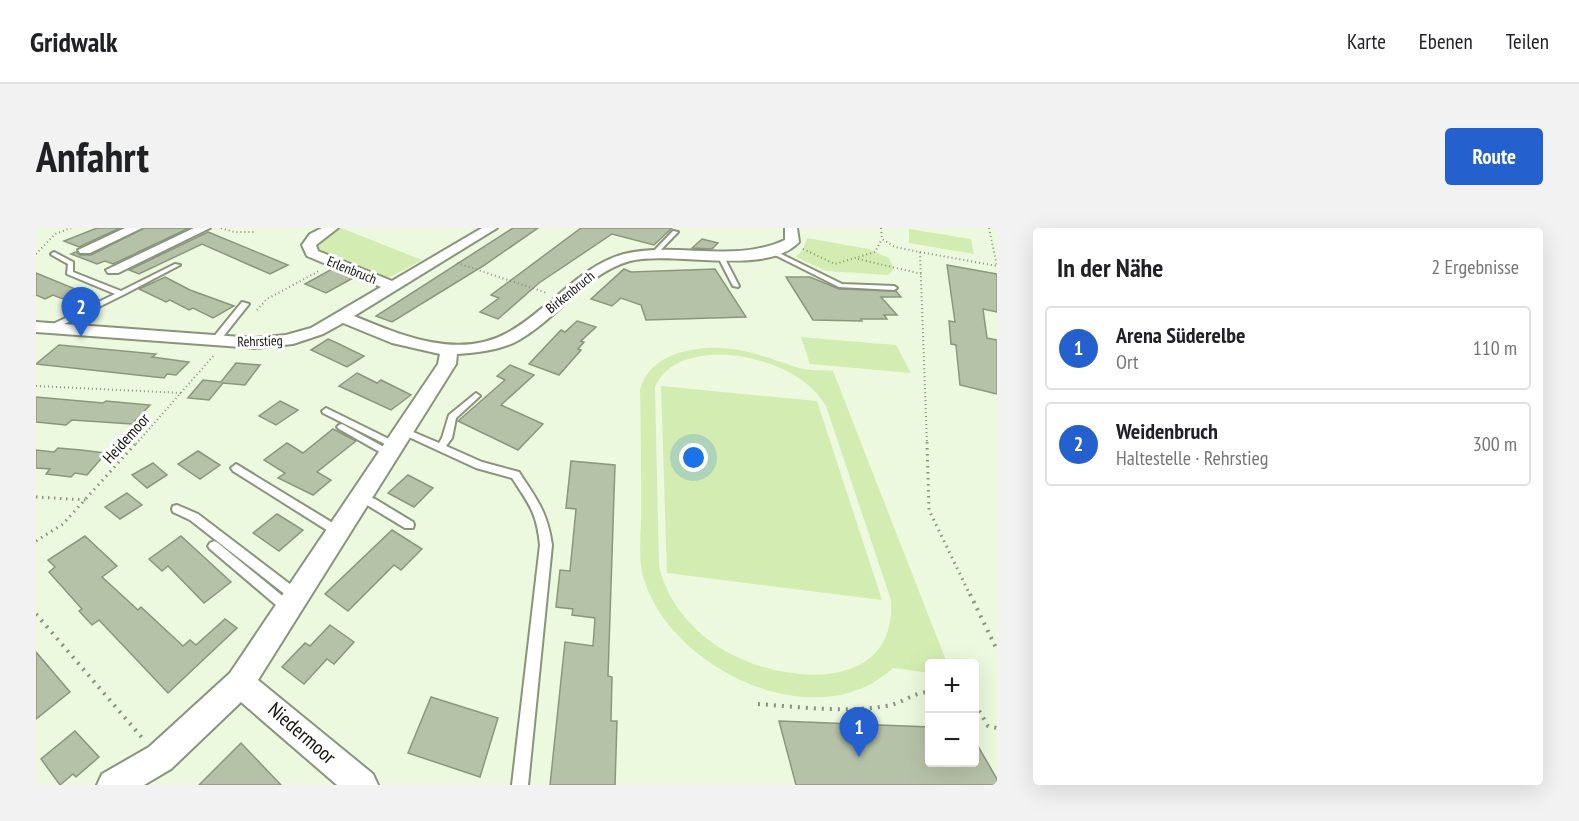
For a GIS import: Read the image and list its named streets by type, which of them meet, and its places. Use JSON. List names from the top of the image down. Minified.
{"streets":{"street":["Erlenbruch","Birkenbruch","Rehrstieg","Niedermoor"],"path":["Heidemoor"]},"crossings":[["Erlenbruch","Rehrstieg"],["Birkenbruch","Rehrstieg"],["Rehrstieg","Heidemoor"]],"page":{"header":"Gridwalk","nav":["Karte","Ebenen","Teilen"],"buttons":"Route","title":"Anfahrt","heading":["In der Nähe","2 Ergebnisse"],"pins":["2","1"],"list":[{"mark":"1","name":"Arena Süderelbe","note":"Ort","value":"110 m"},{"mark":"2","name":"Weidenbruch","note":"Haltestelle · Rehrstieg","value":"300 m"}],"map_buttons":["+","−"]}}
